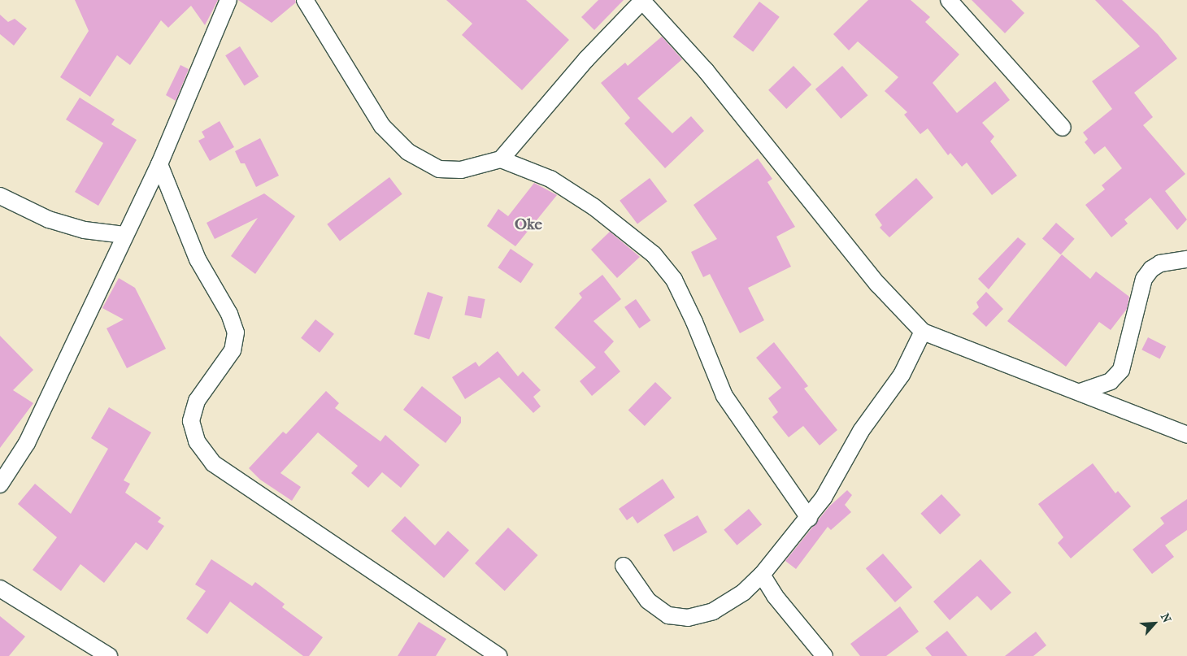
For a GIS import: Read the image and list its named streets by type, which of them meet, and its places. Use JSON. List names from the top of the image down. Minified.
{"districts":["Oke"],"north":"top right"}
